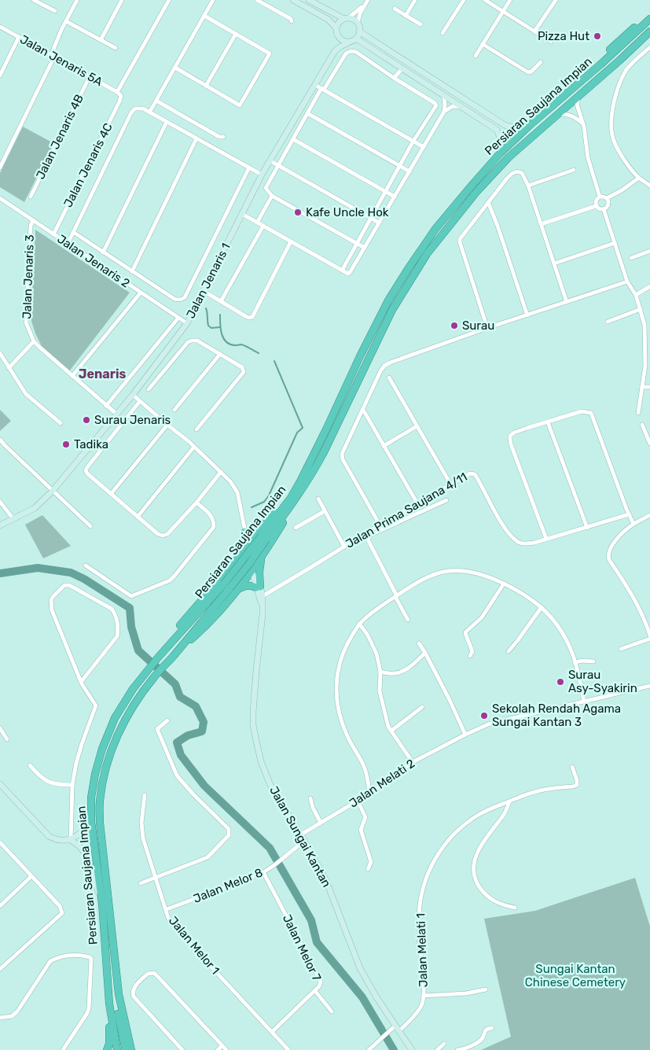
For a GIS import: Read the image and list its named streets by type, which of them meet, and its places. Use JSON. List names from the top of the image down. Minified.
{"streets":{"highway":["Persiaran Saujana Impian"],"street":["Jalan Jenaris 5A","Jalan Jenaris 4B","Jalan Jenaris 4C","Jalan Jenaris 2","Jalan Jenaris 3","Jalan Jenaris 1","Jalan Prima Saujana 4/11","Jalan Melati 2","Jalan Sungai Kantan","Jalan Melor 8","Jalan Melor 1","Jalan Melor 7","Jalan Melati 1"]},"crossings":[["Jalan Jenaris 5A","Jalan Jenaris 4B"],["Jalan Jenaris 5A","Jalan Jenaris 4C"],["Jalan Jenaris 4C","Jalan Jenaris 2"],["Jalan Jenaris 2","Jalan Jenaris 3"],["Jalan Jenaris 2","Jalan Jenaris 1"],["Jalan Jenaris 3","Jalan Jenaris 1"],["Jalan Prima Saujana 4/11","Jalan Sungai Kantan"],["Jalan Melati 2","Jalan Sungai Kantan"],["Jalan Sungai Kantan","Jalan Melor 8"],["Jalan Sungai Kantan","Jalan Melati 1"],["Jalan Melor 8","Jalan Melor 1"],["Jalan Melor 8","Jalan Melor 7"],["Jalan Melor 1","Jalan Melor 7"]],"districts":["Jenaris"],"parks":["Sungai Kantan Chinese Cemetery"],"places":["Pizza Hut","Kafe Uncle Hok","Surau","Surau Jenaris","Tadika","Surau Asy-Syakirin","Sekolah Rendah Agama Sungai Kantan 3"]}
